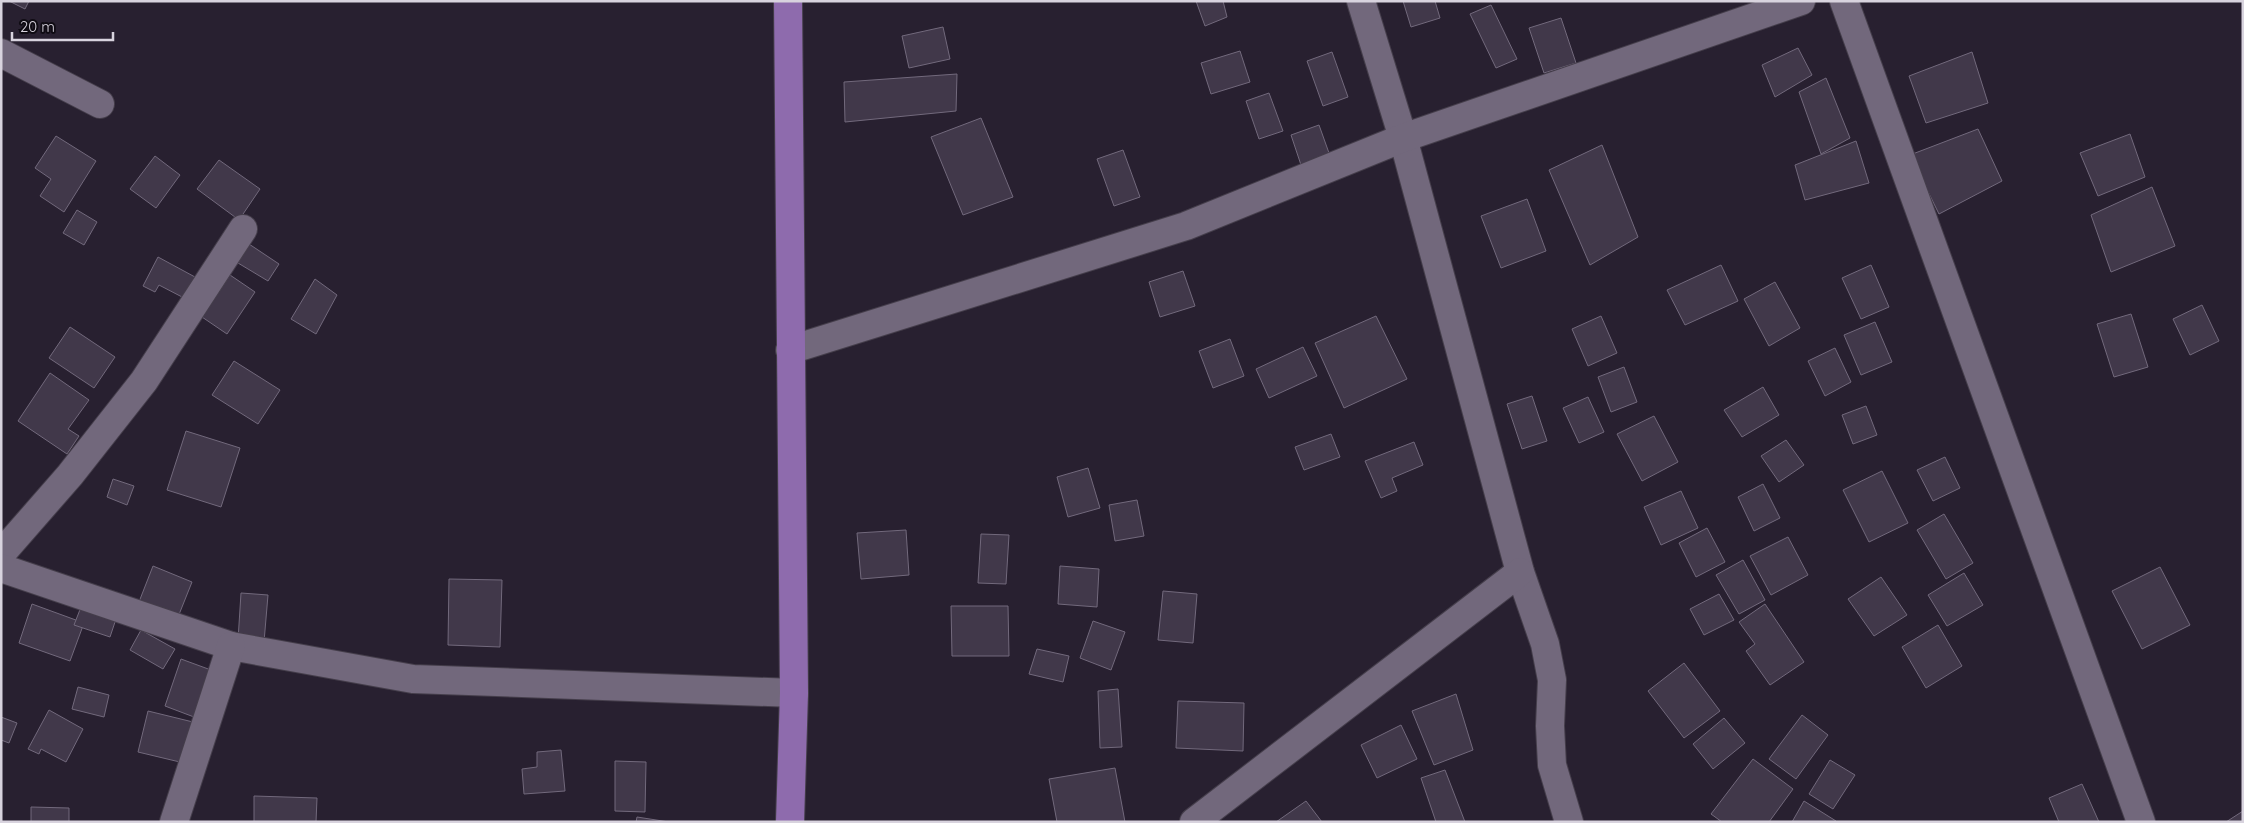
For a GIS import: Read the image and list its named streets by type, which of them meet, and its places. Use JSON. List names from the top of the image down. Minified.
{"scale_bar":"20 m"}
